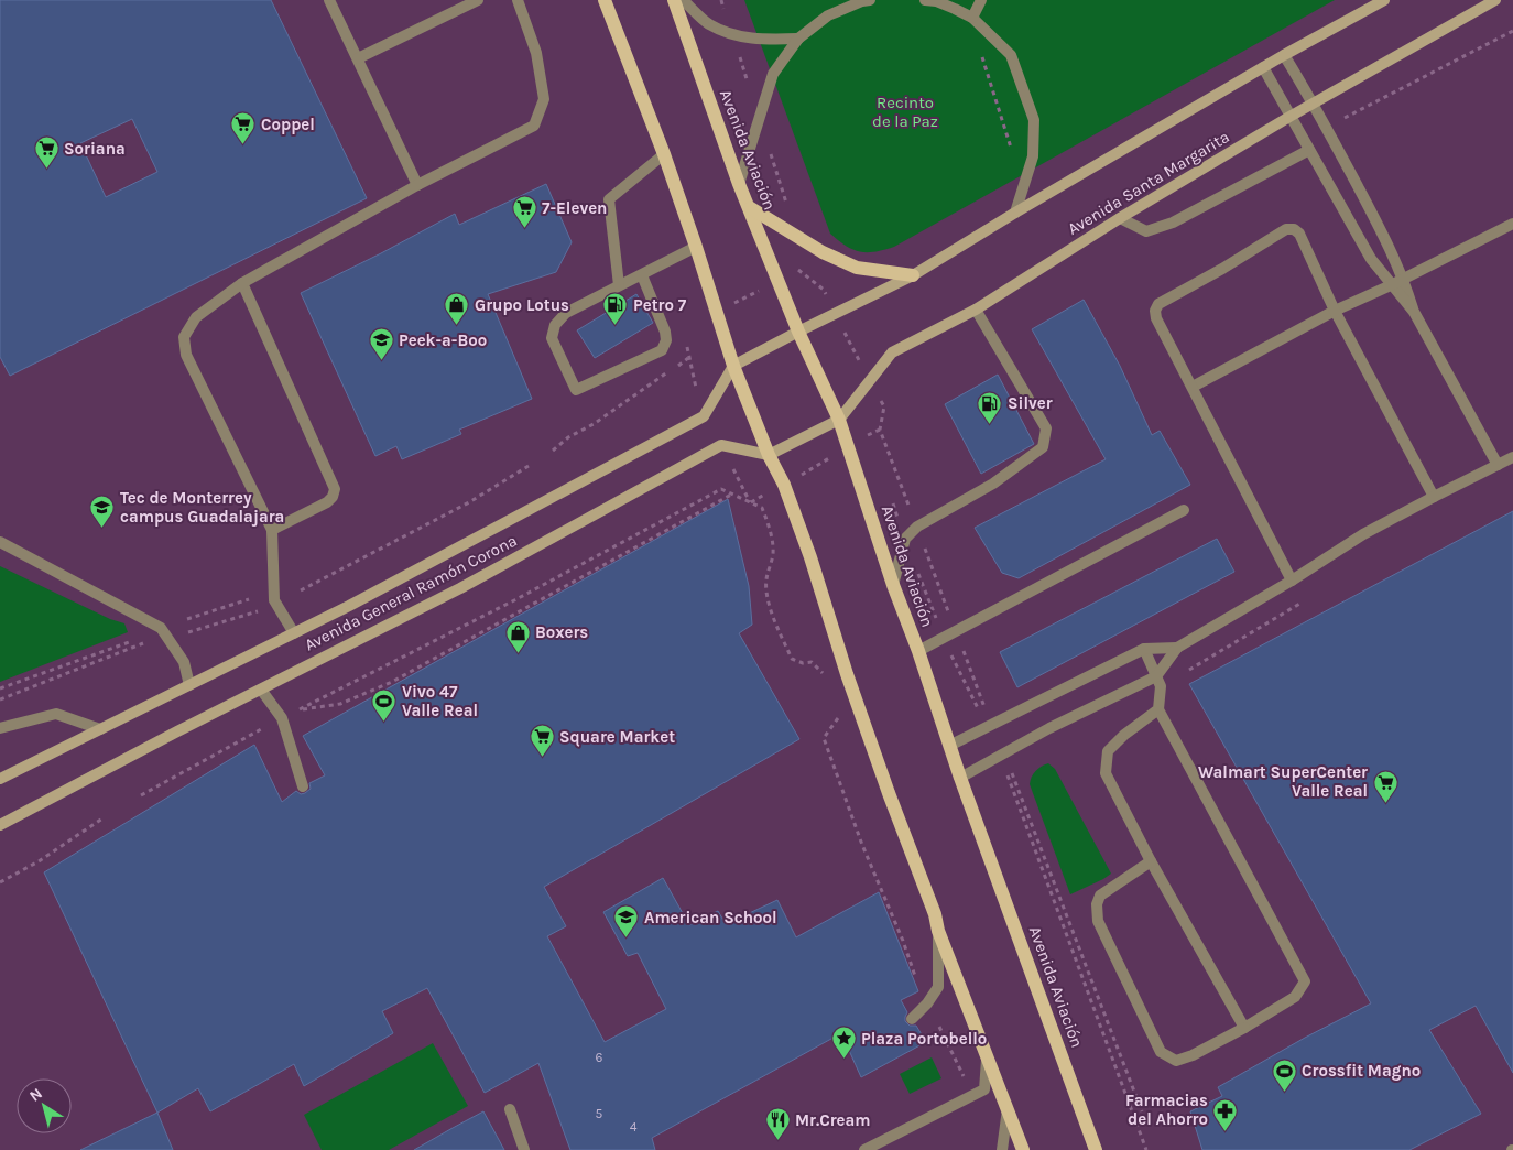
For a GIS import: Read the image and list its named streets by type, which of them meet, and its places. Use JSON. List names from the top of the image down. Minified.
{"streets":{"main road":["Avenida Aviación","Avenida Santa Margarita","Avenida General Ramón Corona"]},"crossings":[["Avenida Aviación","Avenida Santa Margarita"]],"parks":["Recinto de la Paz"],"places":{"supermarket":["Coppel","Soriana","7-Eleven","Square Market","Walmart SuperCenter Valle Real"],"shop":["Grupo Lotus","Boxers"],"fuel station":["Petro 7","Silver"],"school or university":["Peek-a-Boo","Tec de Monterrey campus Guadalajara","American School"],"sports":["Vivo 47 Valle Real","Crossfit Magno"],"place":["Plaza Portobello"],"pharmacy":["Farmacias del Ahorro"],"restaurant":["Mr.Cream"]},"house_numbers":["6","5","4"],"north":"top left"}
